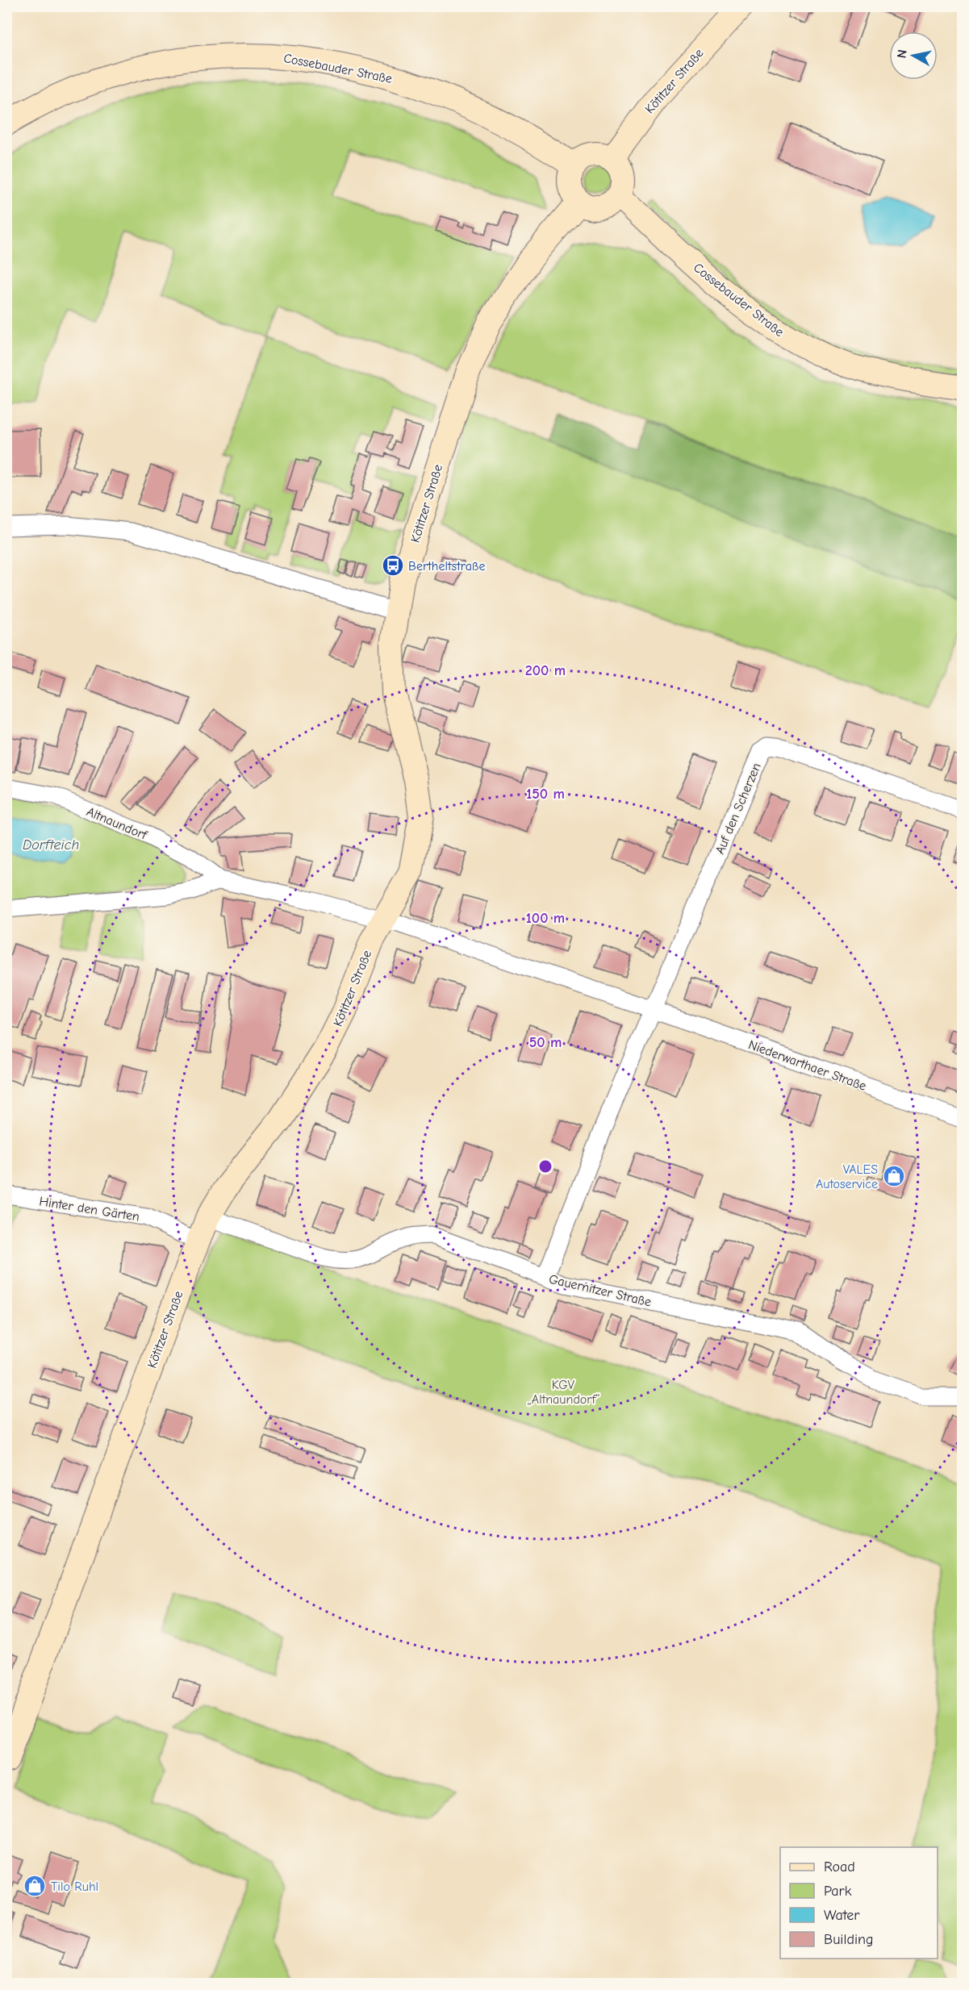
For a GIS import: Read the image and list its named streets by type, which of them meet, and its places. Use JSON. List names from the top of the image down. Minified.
{"streets":{"street":["Cossebauder Straße","Kötitzer Straße","Auf den Scherzen","Altnaundorf","Niederwarthaer Straße","Hinter den Gärten","Gauernitzer Straße"]},"crossings":[["Cossebauder Straße","Kötitzer Straße"],["Kötitzer Straße","Altnaundorf"],["Kötitzer Straße","Niederwarthaer Straße"],["Kötitzer Straße","Hinter den Gärten"],["Kötitzer Straße","Gauernitzer Straße"],["Auf den Scherzen","Niederwarthaer Straße"],["Altnaundorf","Niederwarthaer Straße"]],"water":["Dorfteich"],"parks":["KGV „Altnaundorf“"],"places":{"bus stop":["Bertheltstraße"],"shop":["VALES Autoservice","Tilo Ruhl"]},"legend":["Road","Park","Water","Building"],"north":"left","rings":["200 m","150 m","100 m","50 m"]}
